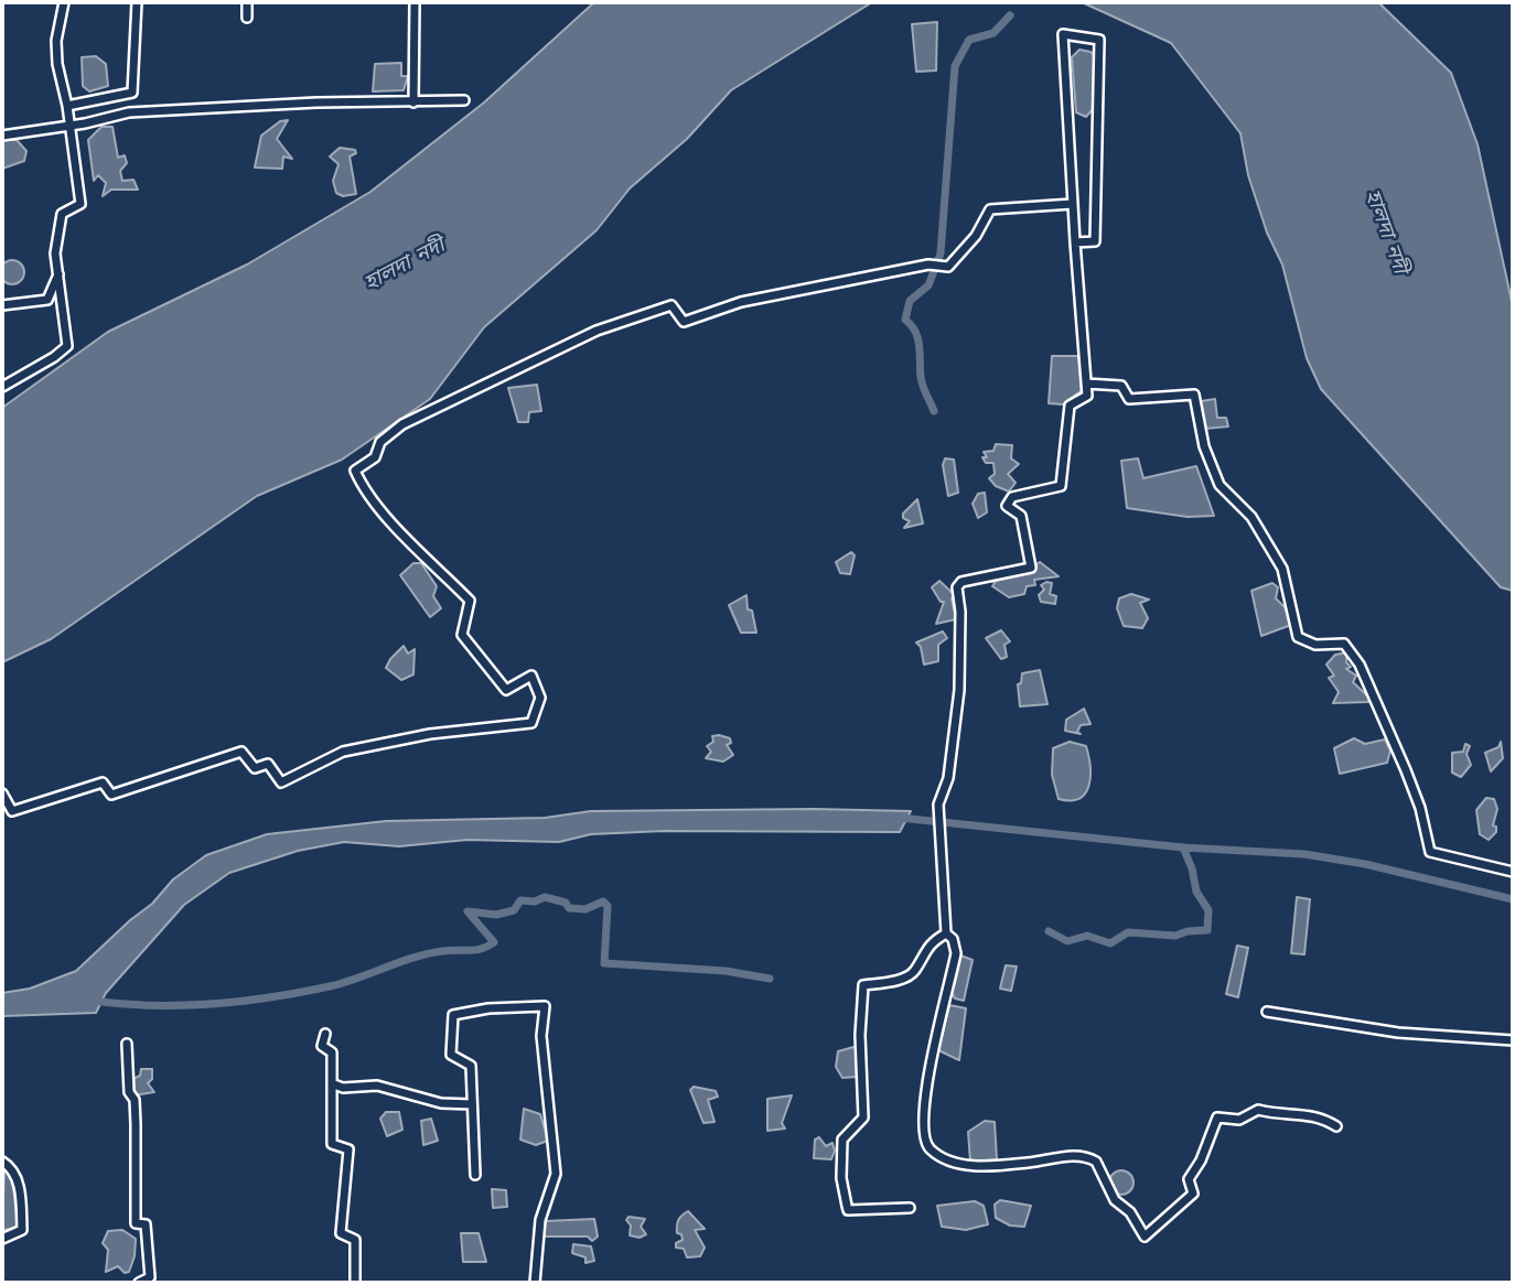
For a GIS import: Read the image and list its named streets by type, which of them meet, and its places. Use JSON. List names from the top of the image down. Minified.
{"water":["হালদা নদী"]}
